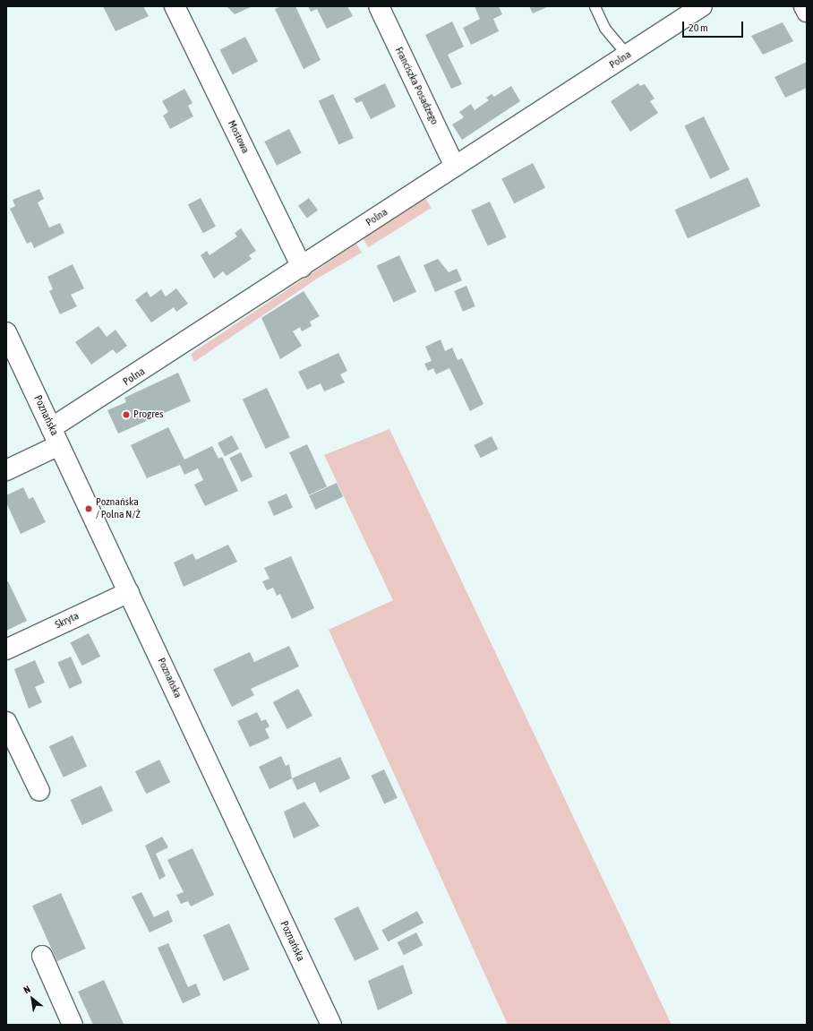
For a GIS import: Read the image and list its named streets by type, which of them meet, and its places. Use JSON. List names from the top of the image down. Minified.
{"streets":{"street":["Polna","Franciszka Posadzego","Mostowa","Poznańska","Skryta"]},"crossings":[["Polna","Franciszka Posadzego"],["Polna","Mostowa"],["Polna","Poznańska"],["Poznańska","Skryta"]],"places":["Progres","Poznańska / Polna N/Ż"],"scale_bar":"20 m","north":"top left"}
